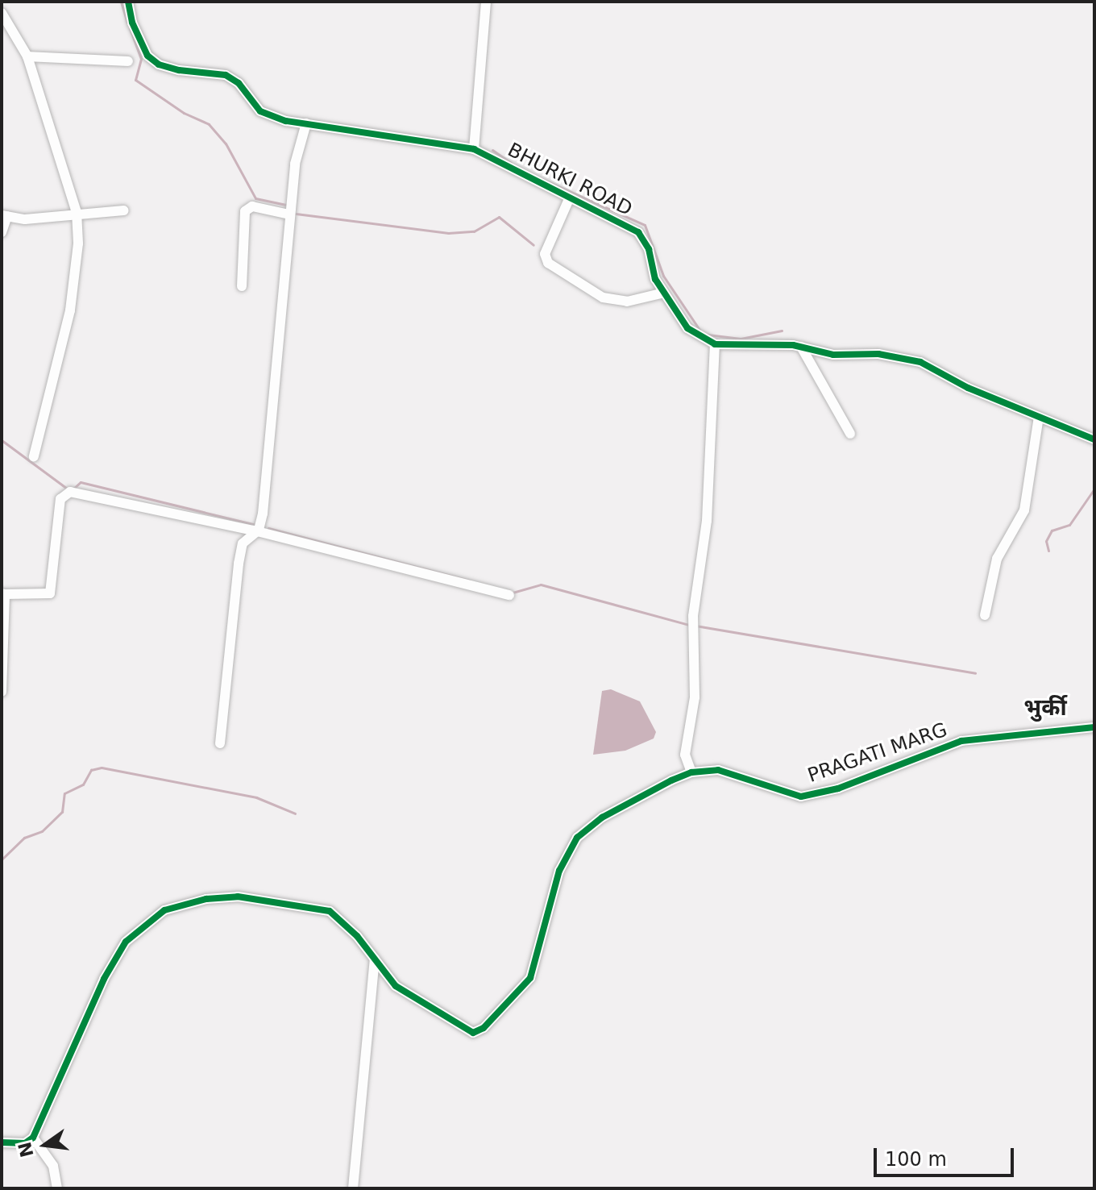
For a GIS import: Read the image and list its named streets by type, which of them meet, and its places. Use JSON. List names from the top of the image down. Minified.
{"streets":{"street":["BHURKI ROAD","PRAGATI MARG"]},"districts":["भुर्की"],"scale_bar":"100 m","north":"left"}
